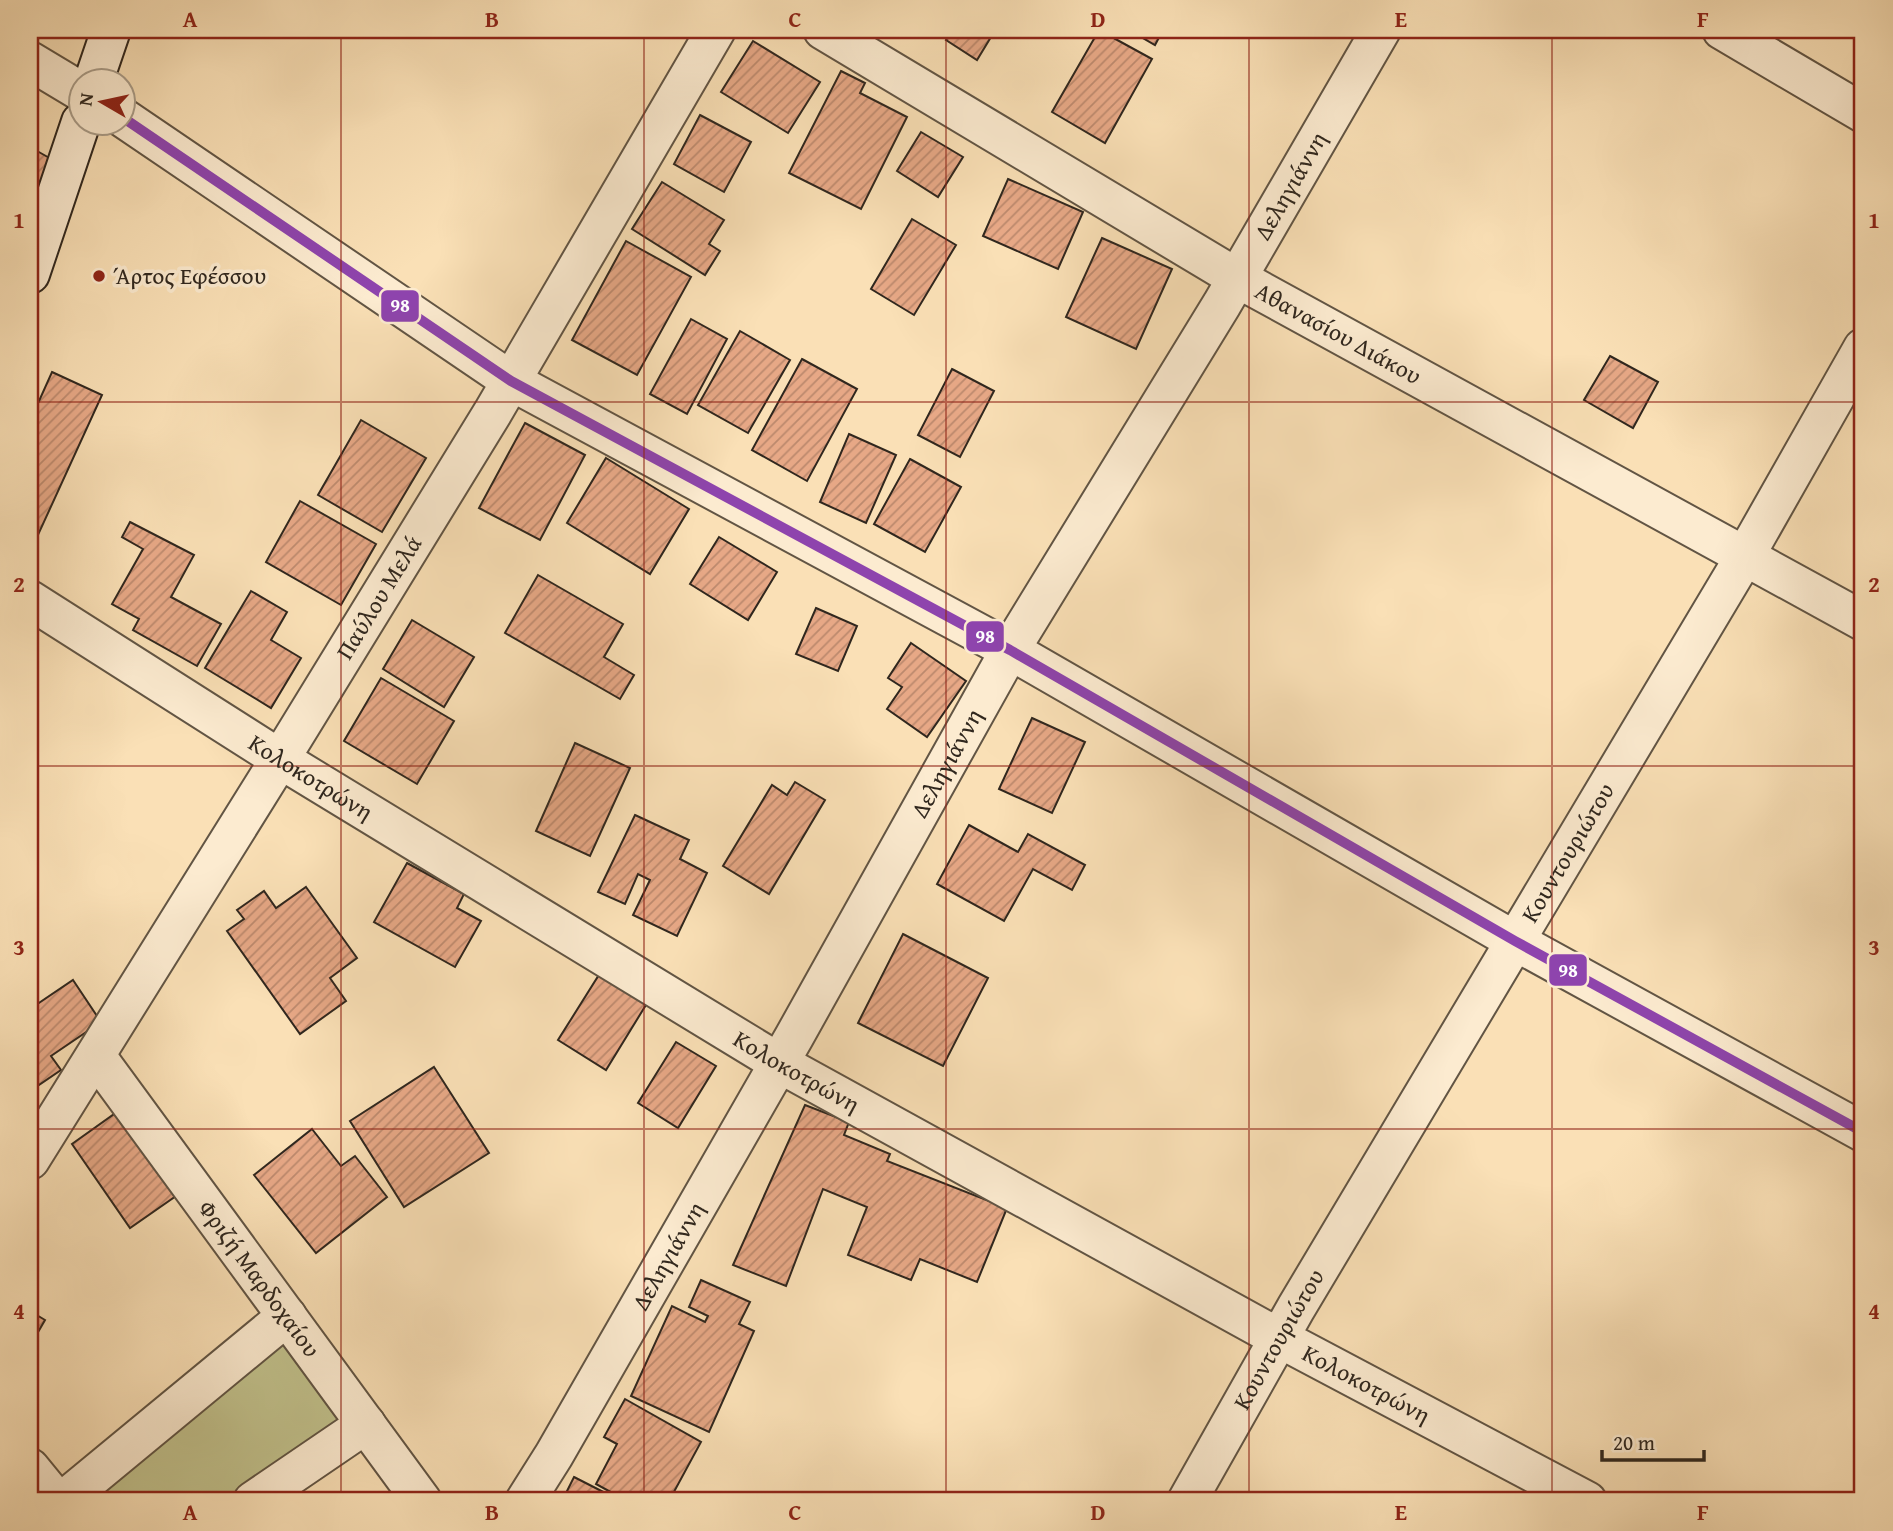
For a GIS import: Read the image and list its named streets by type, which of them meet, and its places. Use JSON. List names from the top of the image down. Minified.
{"streets":{"street":["Δεληγιάννη","Αθανασίου Διάκου","Παύλου Μελά","Κολοκοτρώνη","Κουντουριώτου","Φριζή Μαρδοχαίου"]},"crossings":[["Δεληγιάννη","Αθανασίου Διάκου"],["Δεληγιάννη","Κολοκοτρώνη"],["Αθανασίου Διάκου","Κουντουριώτου"],["Παύλου Μελά","Κολοκοτρώνη"],["Παύλου Μελά","Φριζή Μαρδοχαίου"],["Κολοκοτρώνη","Κουντουριώτου"]],"places":["Άρτος Εφέσσου"],"lines":["transit line 98"],"scale_bar":"20 m","north":"left","grid":{"columns":["A","B","C","D","E","F"],"rows":["1","2","3","4"]}}
